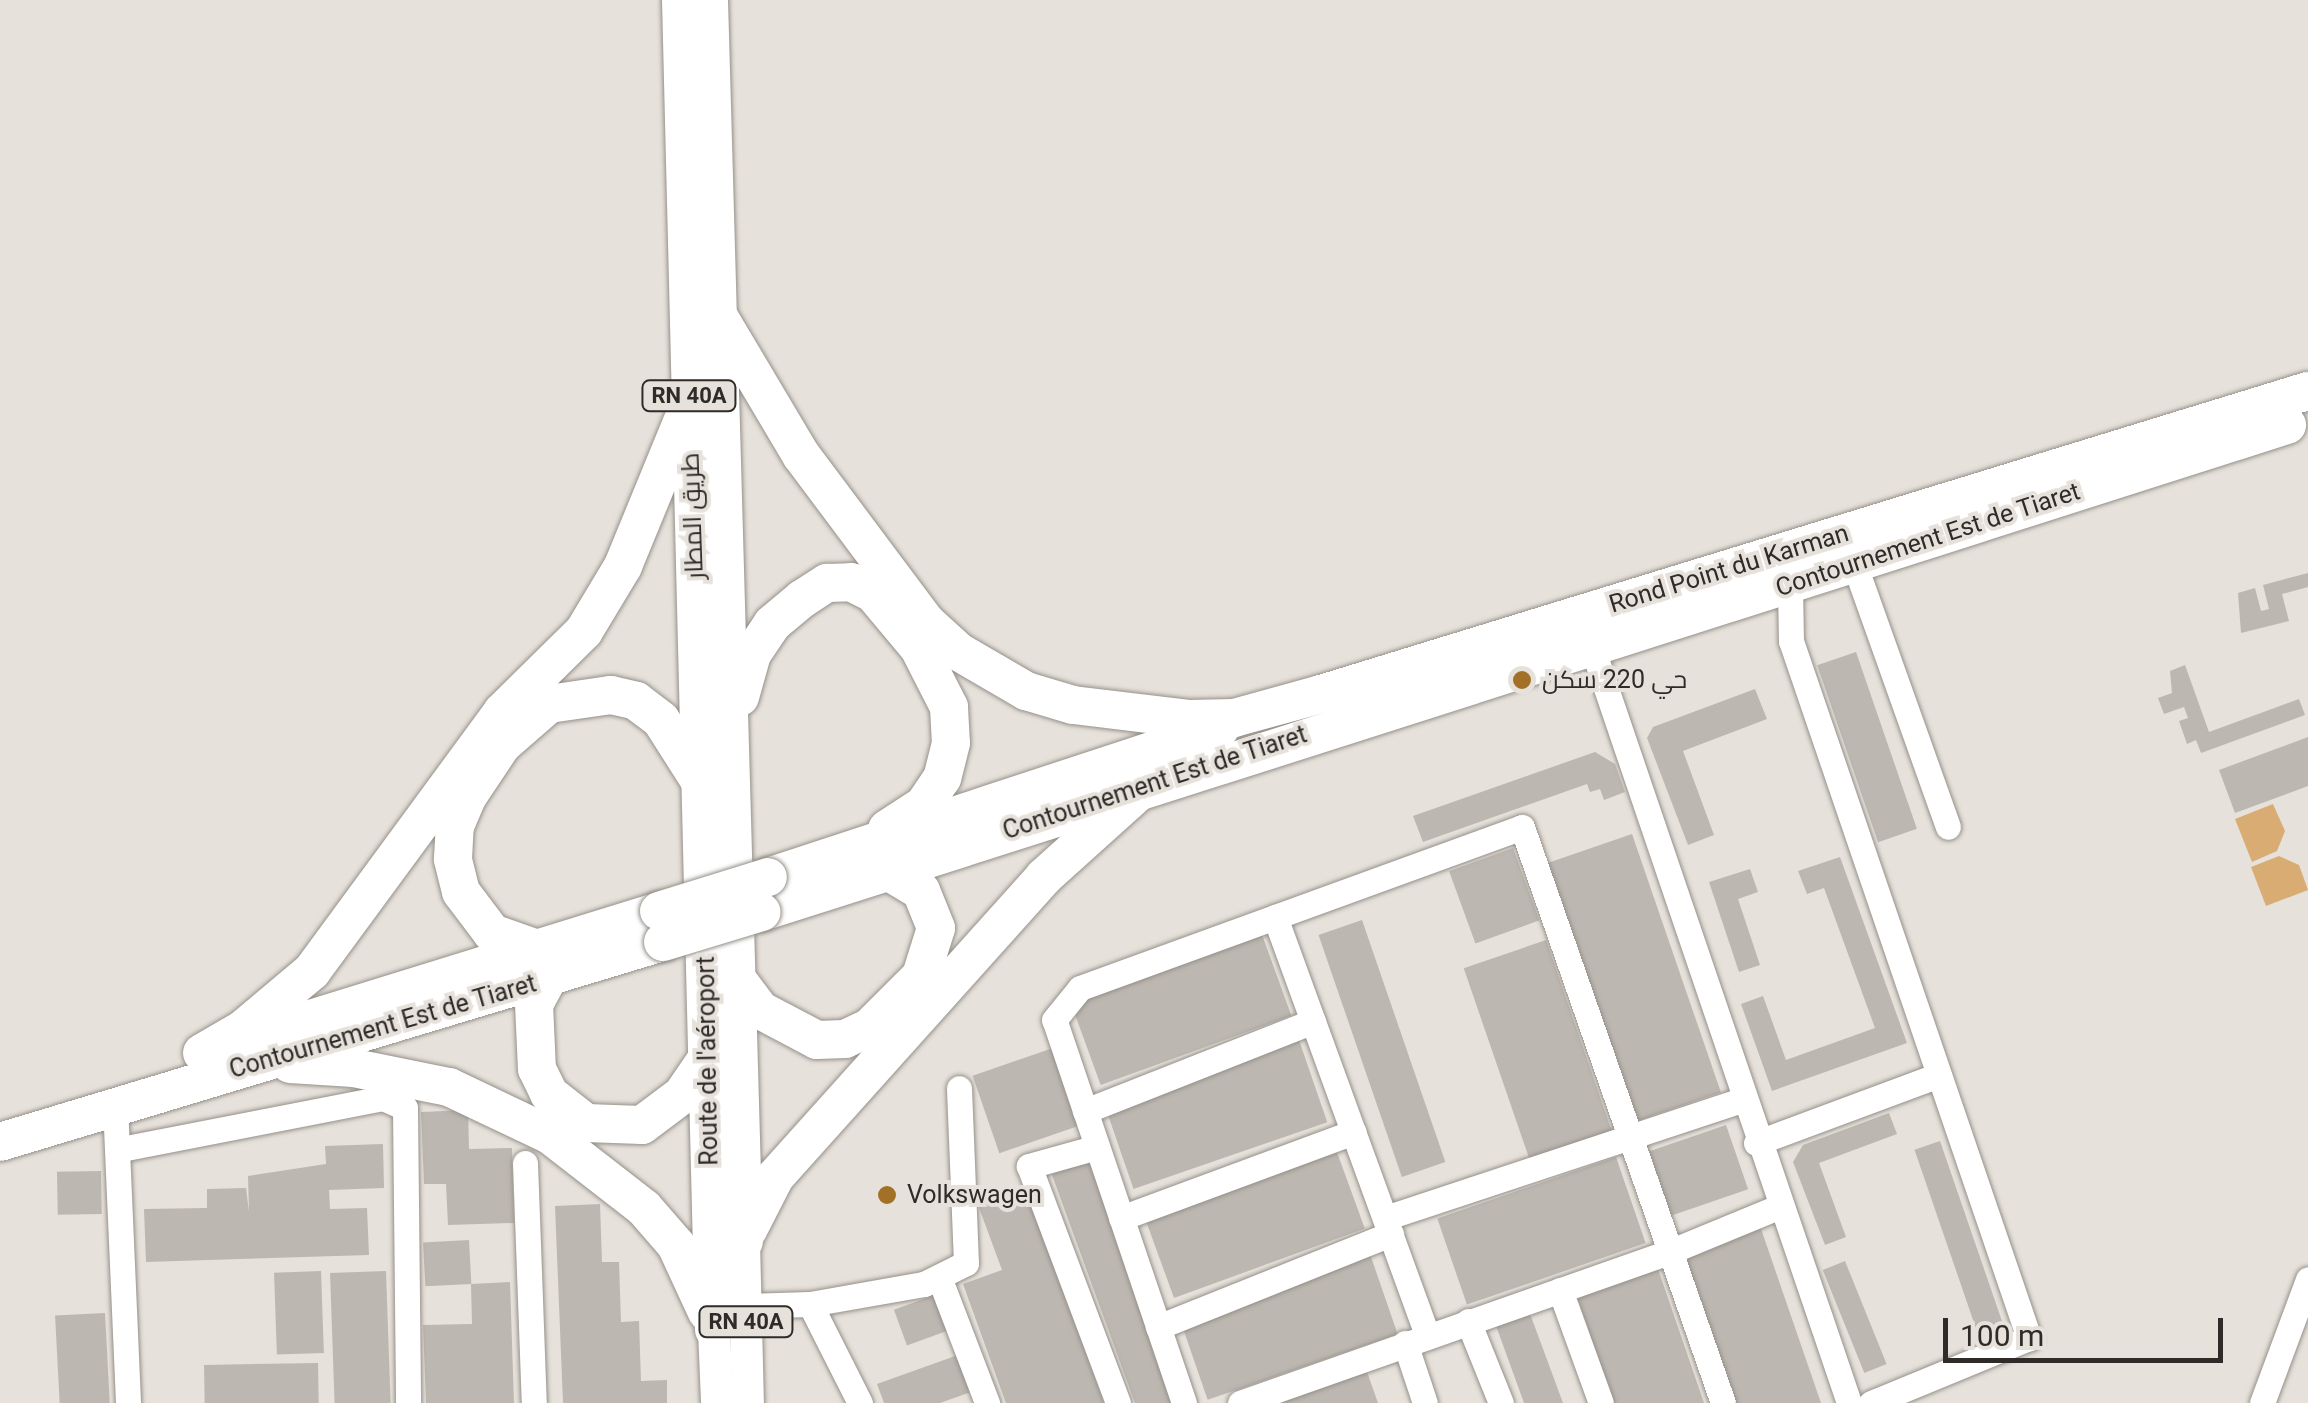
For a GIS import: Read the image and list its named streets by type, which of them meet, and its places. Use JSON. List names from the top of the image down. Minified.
{"streets":{"highway":["RN 40A","طريق المطار","Contournement Est de Tiaret","Rond Point du Karman","Route de l'aéroport"]},"crossings":[["RN 40A","Route de l'aéroport"],["طريق المطار","Route de l'aéroport"],["Contournement Est de Tiaret","Rond Point du Karman"]],"places":["حي 220 سكن","Volkswagen"],"scale_bar":"100 m"}
